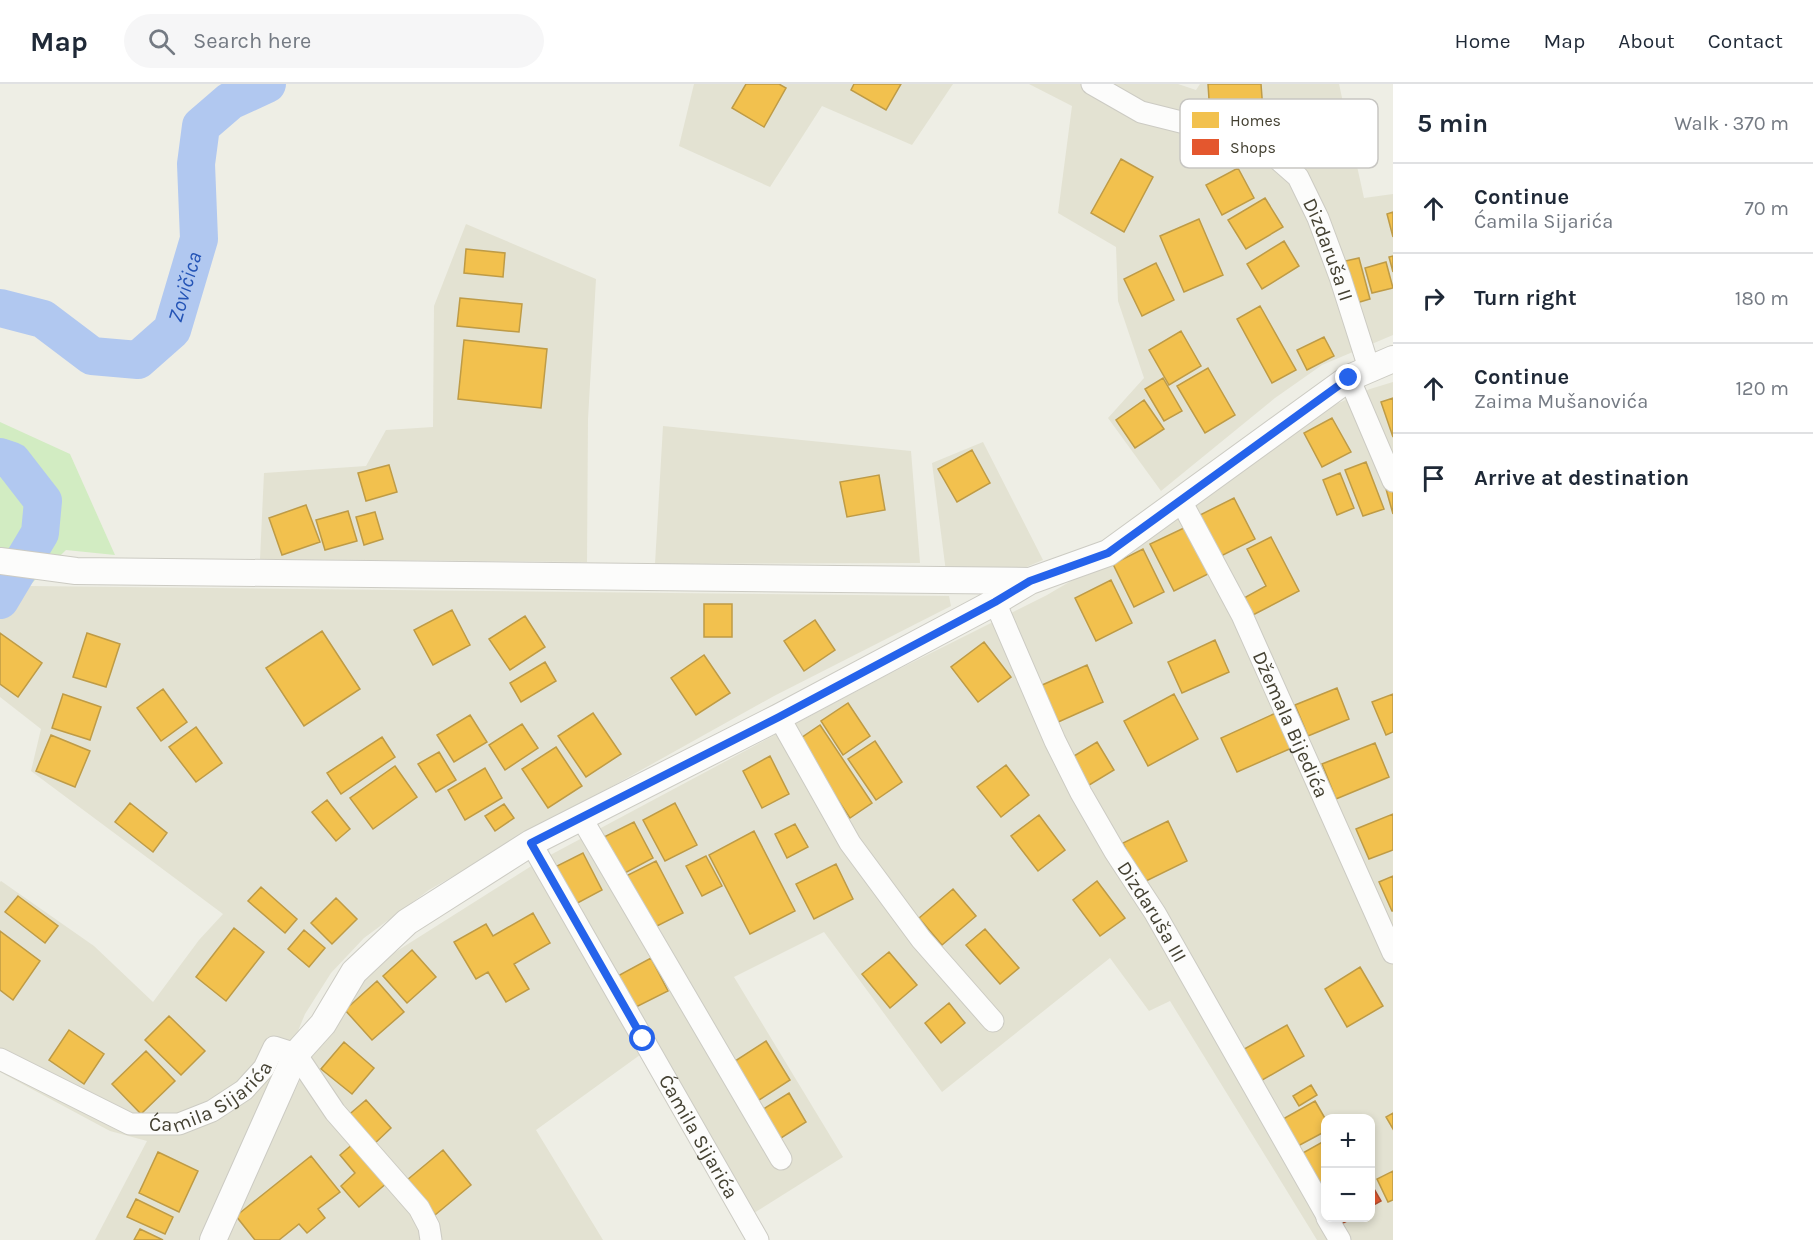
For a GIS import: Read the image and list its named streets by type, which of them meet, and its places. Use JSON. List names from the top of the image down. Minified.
{"streets":{"street":["Dizdaruša II","Džemala Bijedića","Dizdaruša III","Ćamila Sijarića"]},"water":["Zovičica"],"legend":["Homes","Shops"],"page":{"header":"Map","search":"Search here","nav":["Home","Map","About","Contact"],"heading":["5 min","Walk · 370 m"],"list":[["Continue","Ćamila Sijarića","70 m"],["Turn right","180 m"],["Continue","Zaima Mušanovića","120 m"],"Arrive at destination"],"map_buttons":["+","−"]}}
